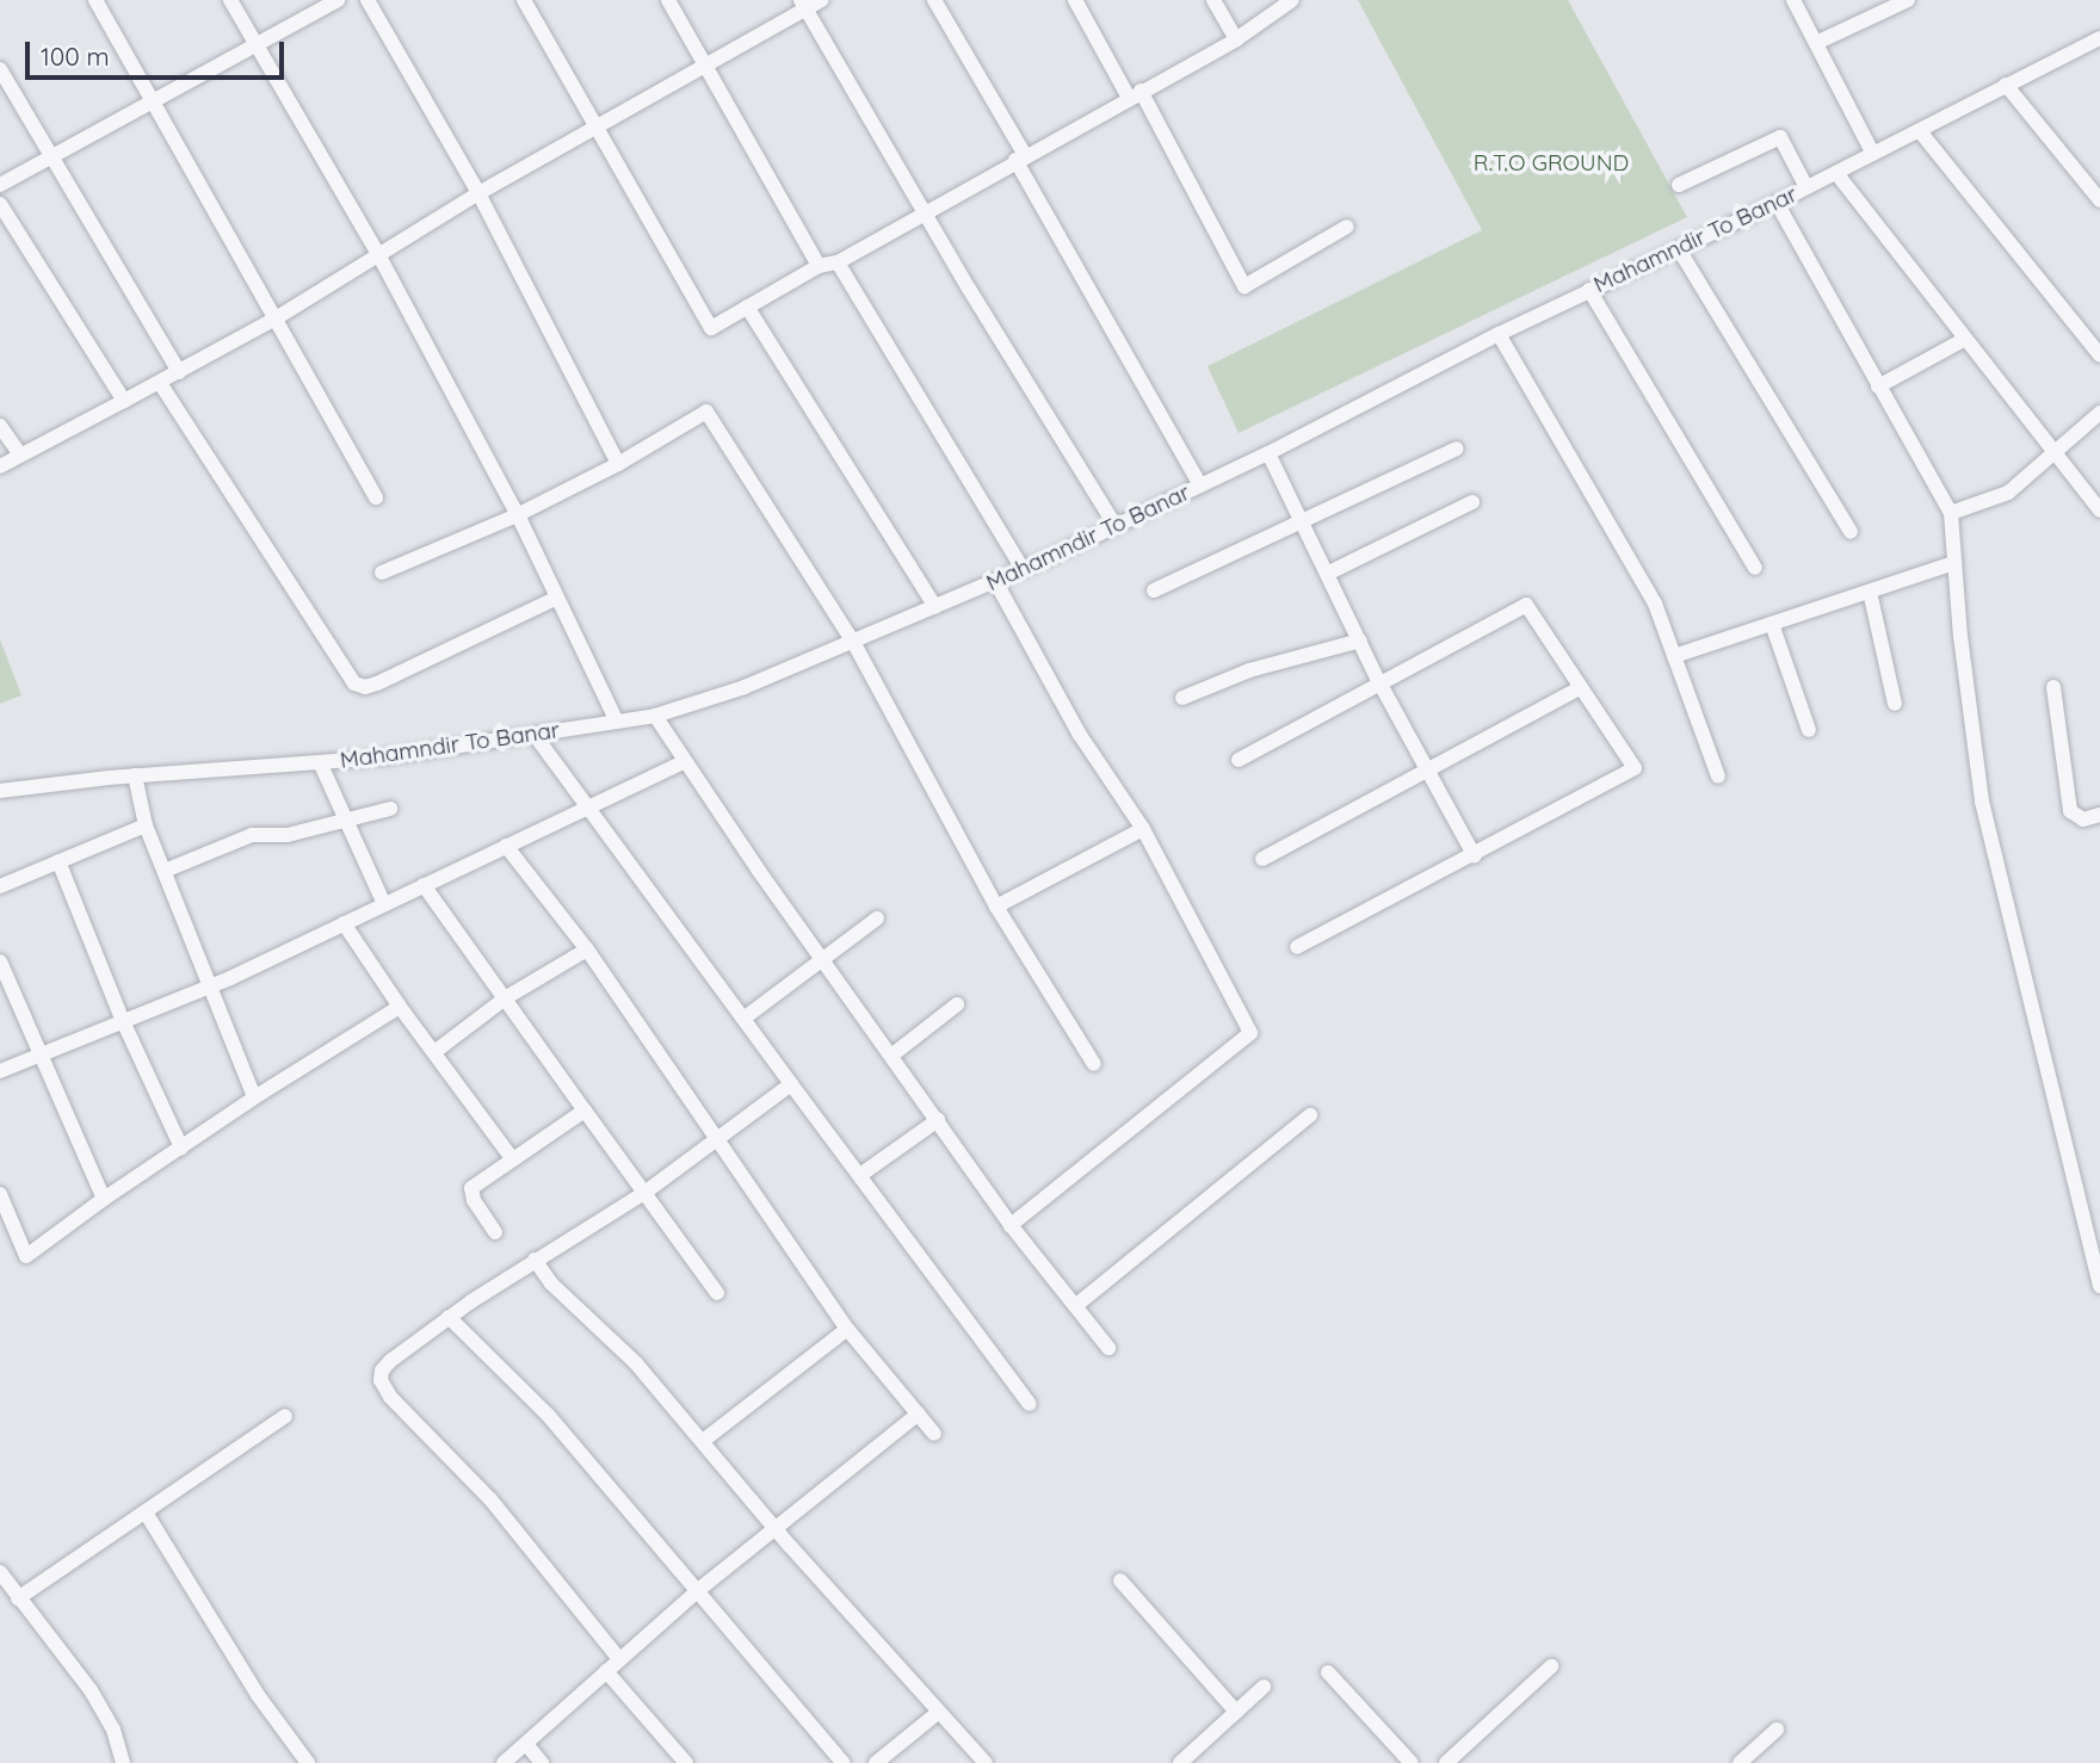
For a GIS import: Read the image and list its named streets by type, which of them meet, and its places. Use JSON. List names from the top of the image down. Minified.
{"streets":{"street":["Mahamndir To Banar"]},"parks":["R.T.O GROUND"],"scale_bar":"100 m"}
